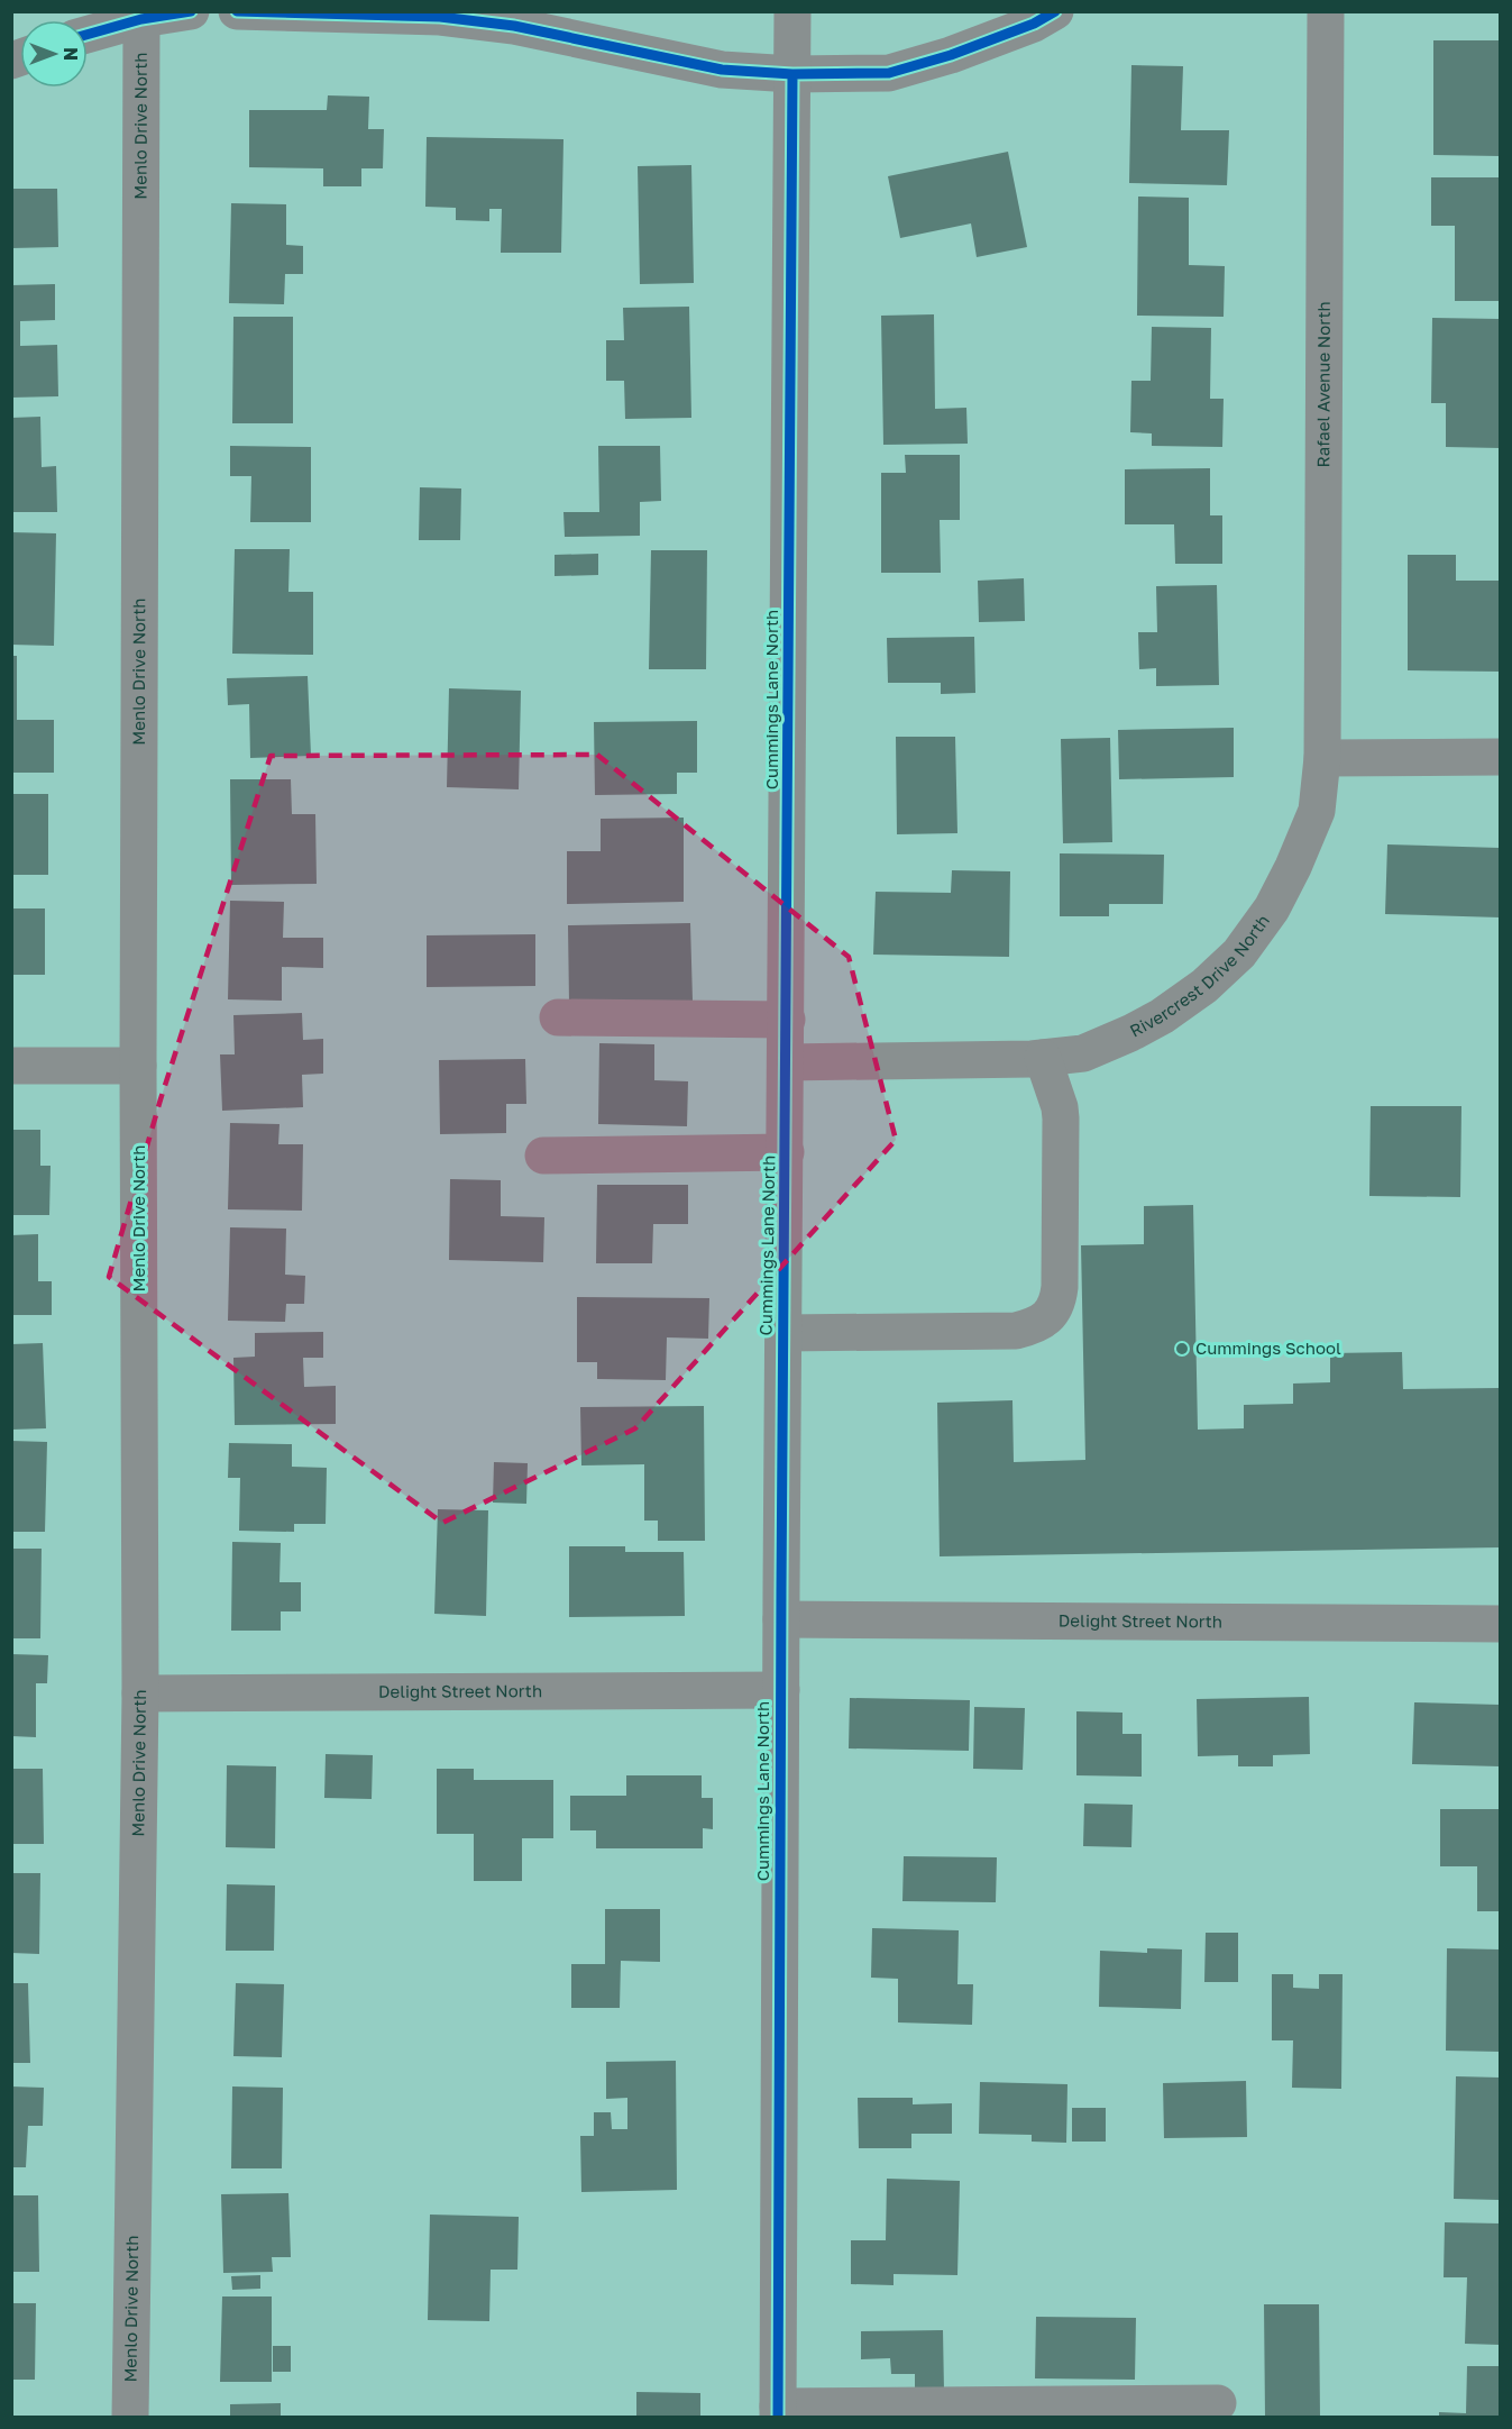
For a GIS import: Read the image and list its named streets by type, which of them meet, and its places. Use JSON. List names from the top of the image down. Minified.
{"streets":{"street":["Menlo Drive North","Rafael Avenue North","Cummings Lane North","Rivercrest Drive North","Delight Street North"]},"crossings":[["Menlo Drive North","Delight Street North"],["Rafael Avenue North","Rivercrest Drive North"],["Cummings Lane North","Rivercrest Drive North"],["Cummings Lane North","Delight Street North"]],"places":["Cummings School"],"north":"right"}
